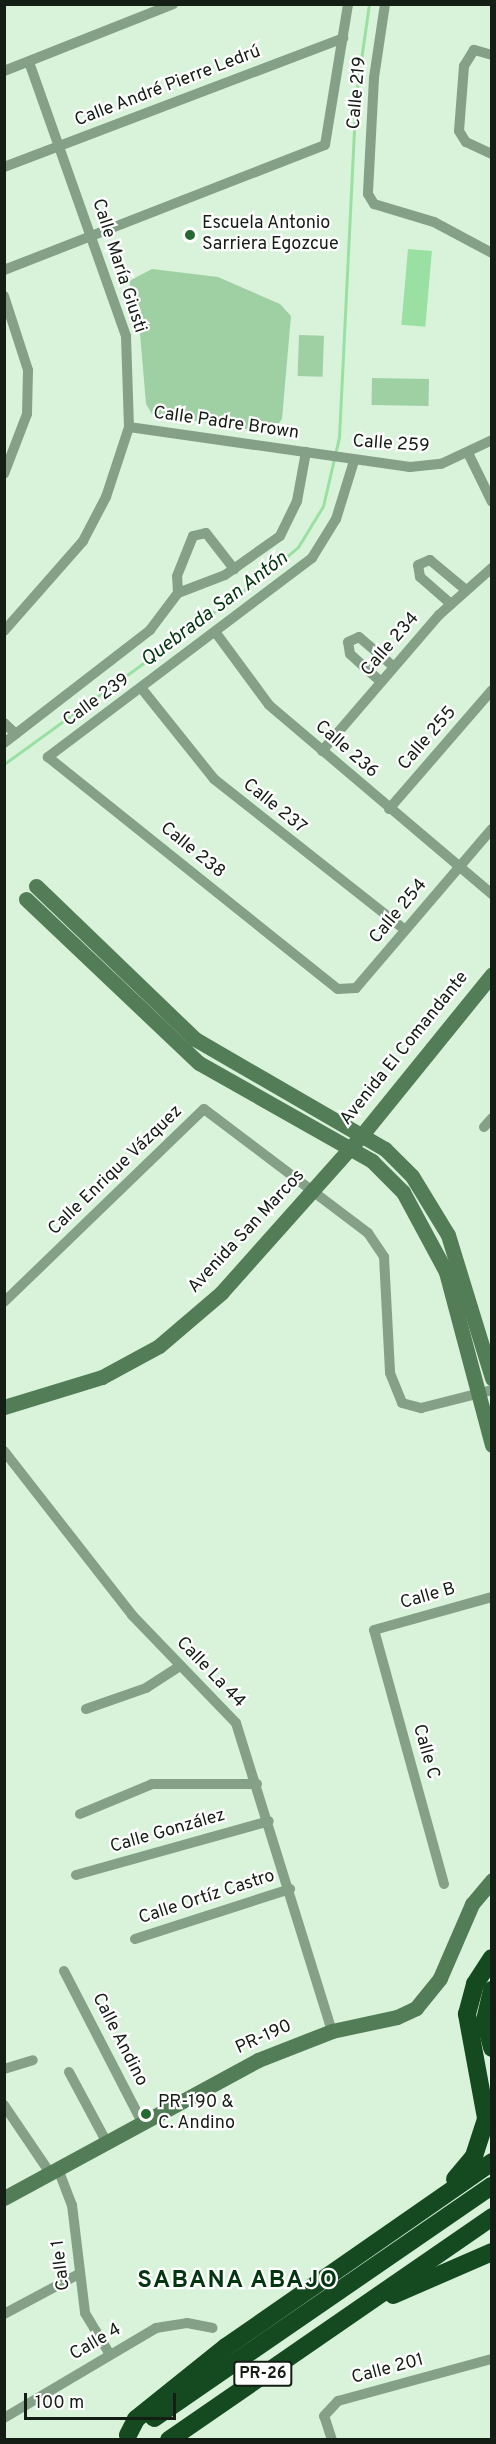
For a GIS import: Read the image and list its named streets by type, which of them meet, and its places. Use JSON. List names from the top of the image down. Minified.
{"streets":{"highway":["PR-26"],"main road":["Avenida El Comandante","Avenida San Marcos","PR-190"],"street":["Calle André Pierre Ledrú","Calle 219","Calle María Giusti","Calle Padre Brown","Calle 259","Calle 234","Calle 239","Calle 255","Calle 236","Calle 237","Calle 238","Calle 254","Calle Enrique Vázquez","Calle B","Calle La 44","Calle C","Calle González","Calle Ortíz Castro","Calle Andino","Calle 1","Calle 4","Calle 201"]},"crossings":[["Calle André Pierre Ledrú","Calle María Giusti"],["Calle María Giusti","Calle Padre Brown"],["Calle Padre Brown","Calle 259"],["Calle 234","Calle 236"],["Calle 239","Calle 236"],["Calle 239","Calle 237"],["Calle 239","Calle 238"],["Calle 255","Calle 236"],["Calle 236","Calle 254"],["Calle 237","Calle 254"],["Calle 238","Calle 254"],["Avenida El Comandante","Avenida San Marcos"],["Calle Enrique Vázquez","Avenida San Marcos"],["Calle B","Calle C"],["Calle La 44","Calle González"],["Calle La 44","Calle Ortíz Castro"],["Calle La 44","PR-190"],["PR-190","Calle Andino"],["PR-190","Calle 1"],["Calle 1","Calle 4"]],"districts":["SABANA ABAJO"],"water":["Quebrada San Antón"],"places":["Escuela Antonio Sarriera Egozcue","PR-190 & C. Andino"],"scale_bar":"100 m"}
